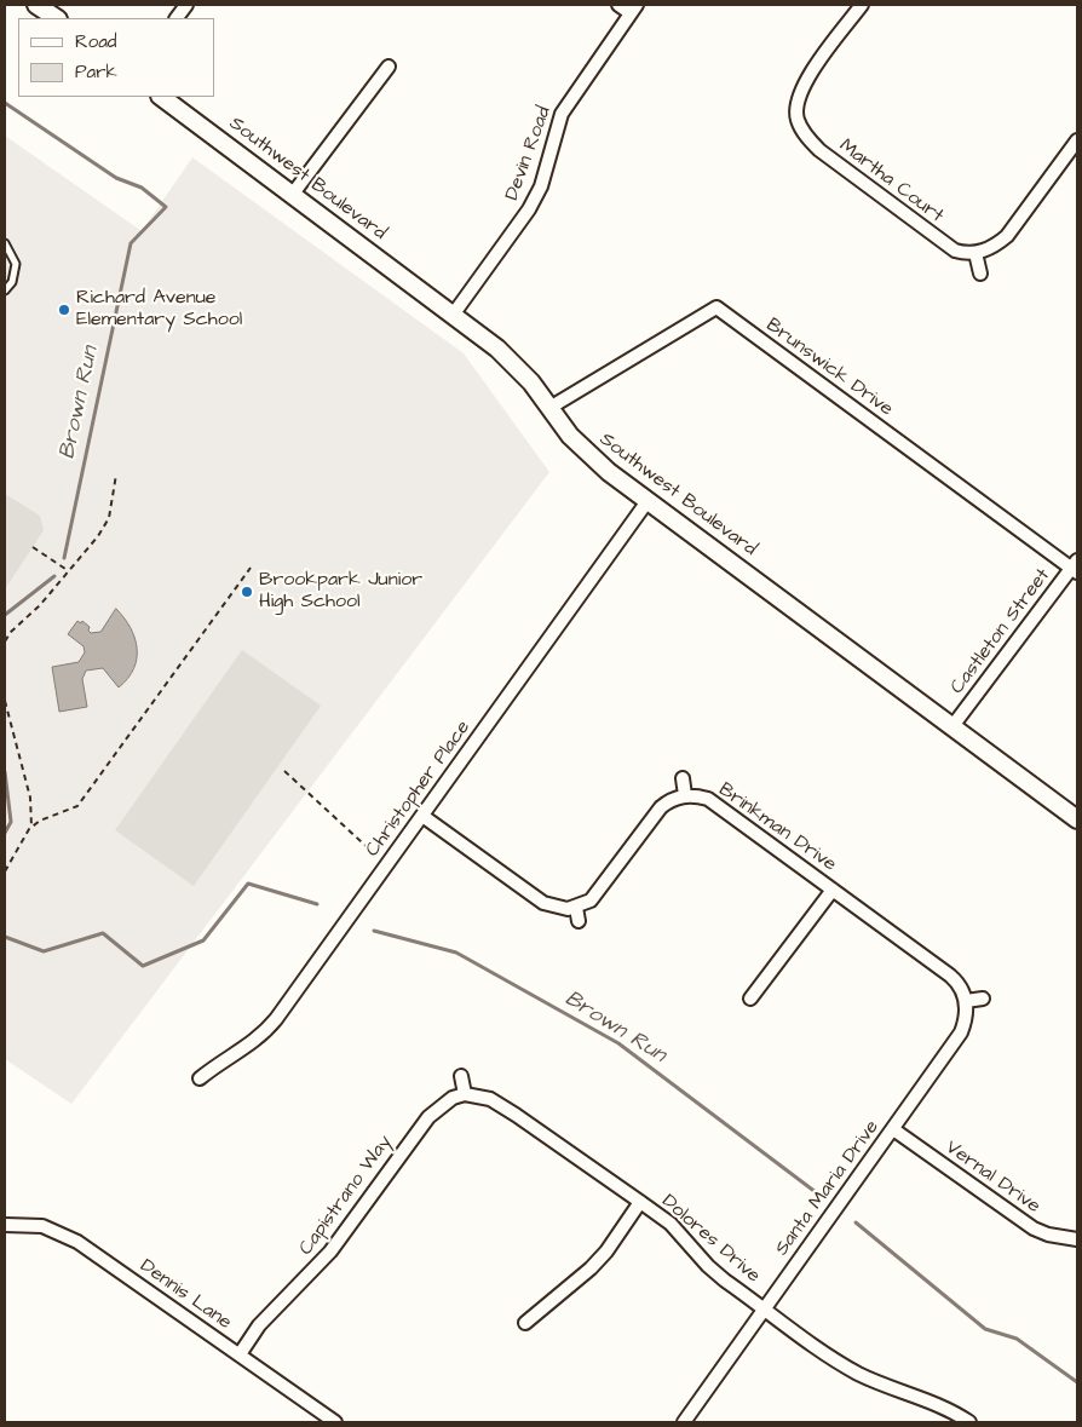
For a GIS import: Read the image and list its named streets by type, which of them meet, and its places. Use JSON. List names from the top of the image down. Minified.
{"streets":{"street":["Devin Road","Southwest Boulevard","Martha Court","Brunswick Drive","Castleton Street","Christopher Place","Brinkman Drive","Vernal Drive","Santa Maria Drive","Capistrano Way","Dolores Drive","Dennis Lane"]},"crossings":[["Devin Road","Southwest Boulevard"],["Southwest Boulevard","Brunswick Drive"],["Southwest Boulevard","Castleton Street"],["Southwest Boulevard","Christopher Place"],["Brunswick Drive","Castleton Street"],["Brinkman Drive","Santa Maria Drive"],["Vernal Drive","Santa Maria Drive"],["Santa Maria Drive","Dolores Drive"],["Capistrano Way","Dolores Drive"],["Capistrano Way","Dennis Lane"]],"water":["Brown Run"],"places":["Richard Avenue Elementary School","Brookpark Junior High School"],"legend":["Road","Park"]}
